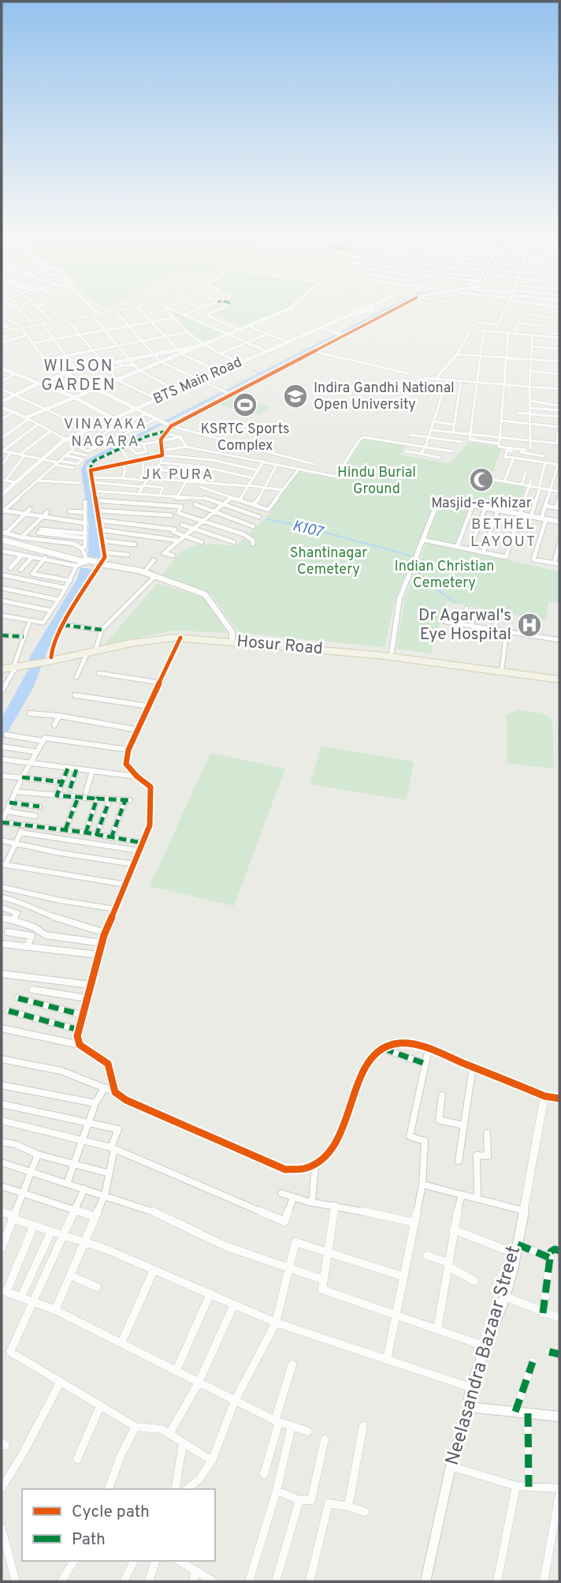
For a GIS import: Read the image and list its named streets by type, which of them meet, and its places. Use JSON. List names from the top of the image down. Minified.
{"streets":{"main road":["Hosur Road"],"street":["BTS Main Road","Neelasandra Bazaar Street"]},"districts":["WILSON GARDEN","VINAYAKA NAGARA","JK PURA","BETHEL LAYOUT"],"water":["K107"],"parks":["Hindu Burial Ground","Shantinagar Cemetery","Indian Christian Cemetery"],"places":{"school or university":["Indira Gandhi National Open University"],"sports":["KSRTC Sports Complex"],"mosque":["Masjid-e-Khizar"],"hospital":["Dr Agarwal's Eye Hospital"]},"legend":["Cycle path","Path"]}
